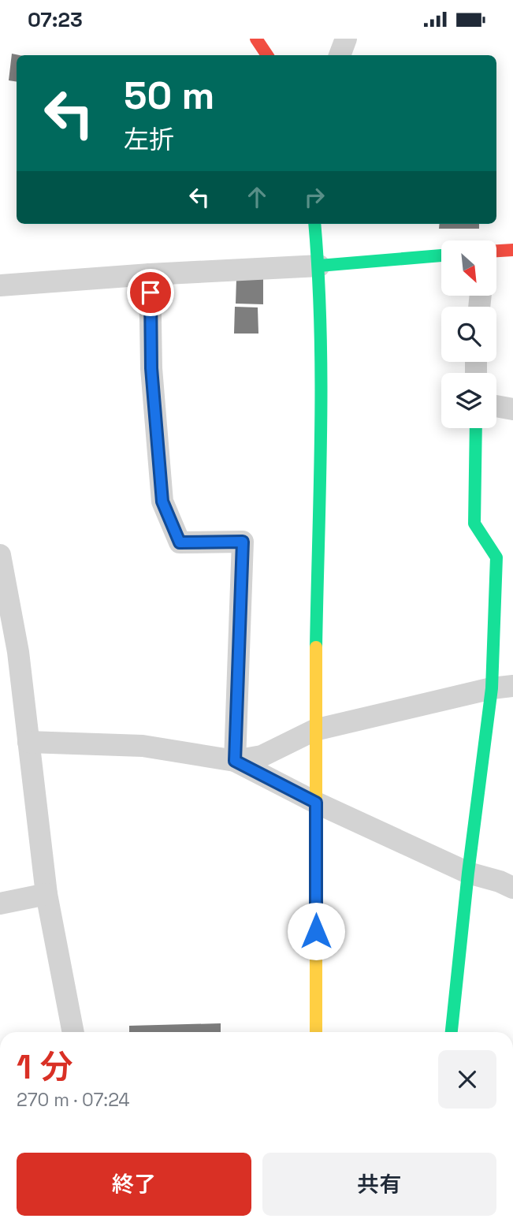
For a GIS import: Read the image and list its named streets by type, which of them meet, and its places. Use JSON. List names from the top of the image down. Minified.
{"north":"bottom right","page":{"status":"07:23","turn":["50 m","左折"],"heading":["1 分","270 m · 07:24"],"buttons":["終了","共有"]}}
